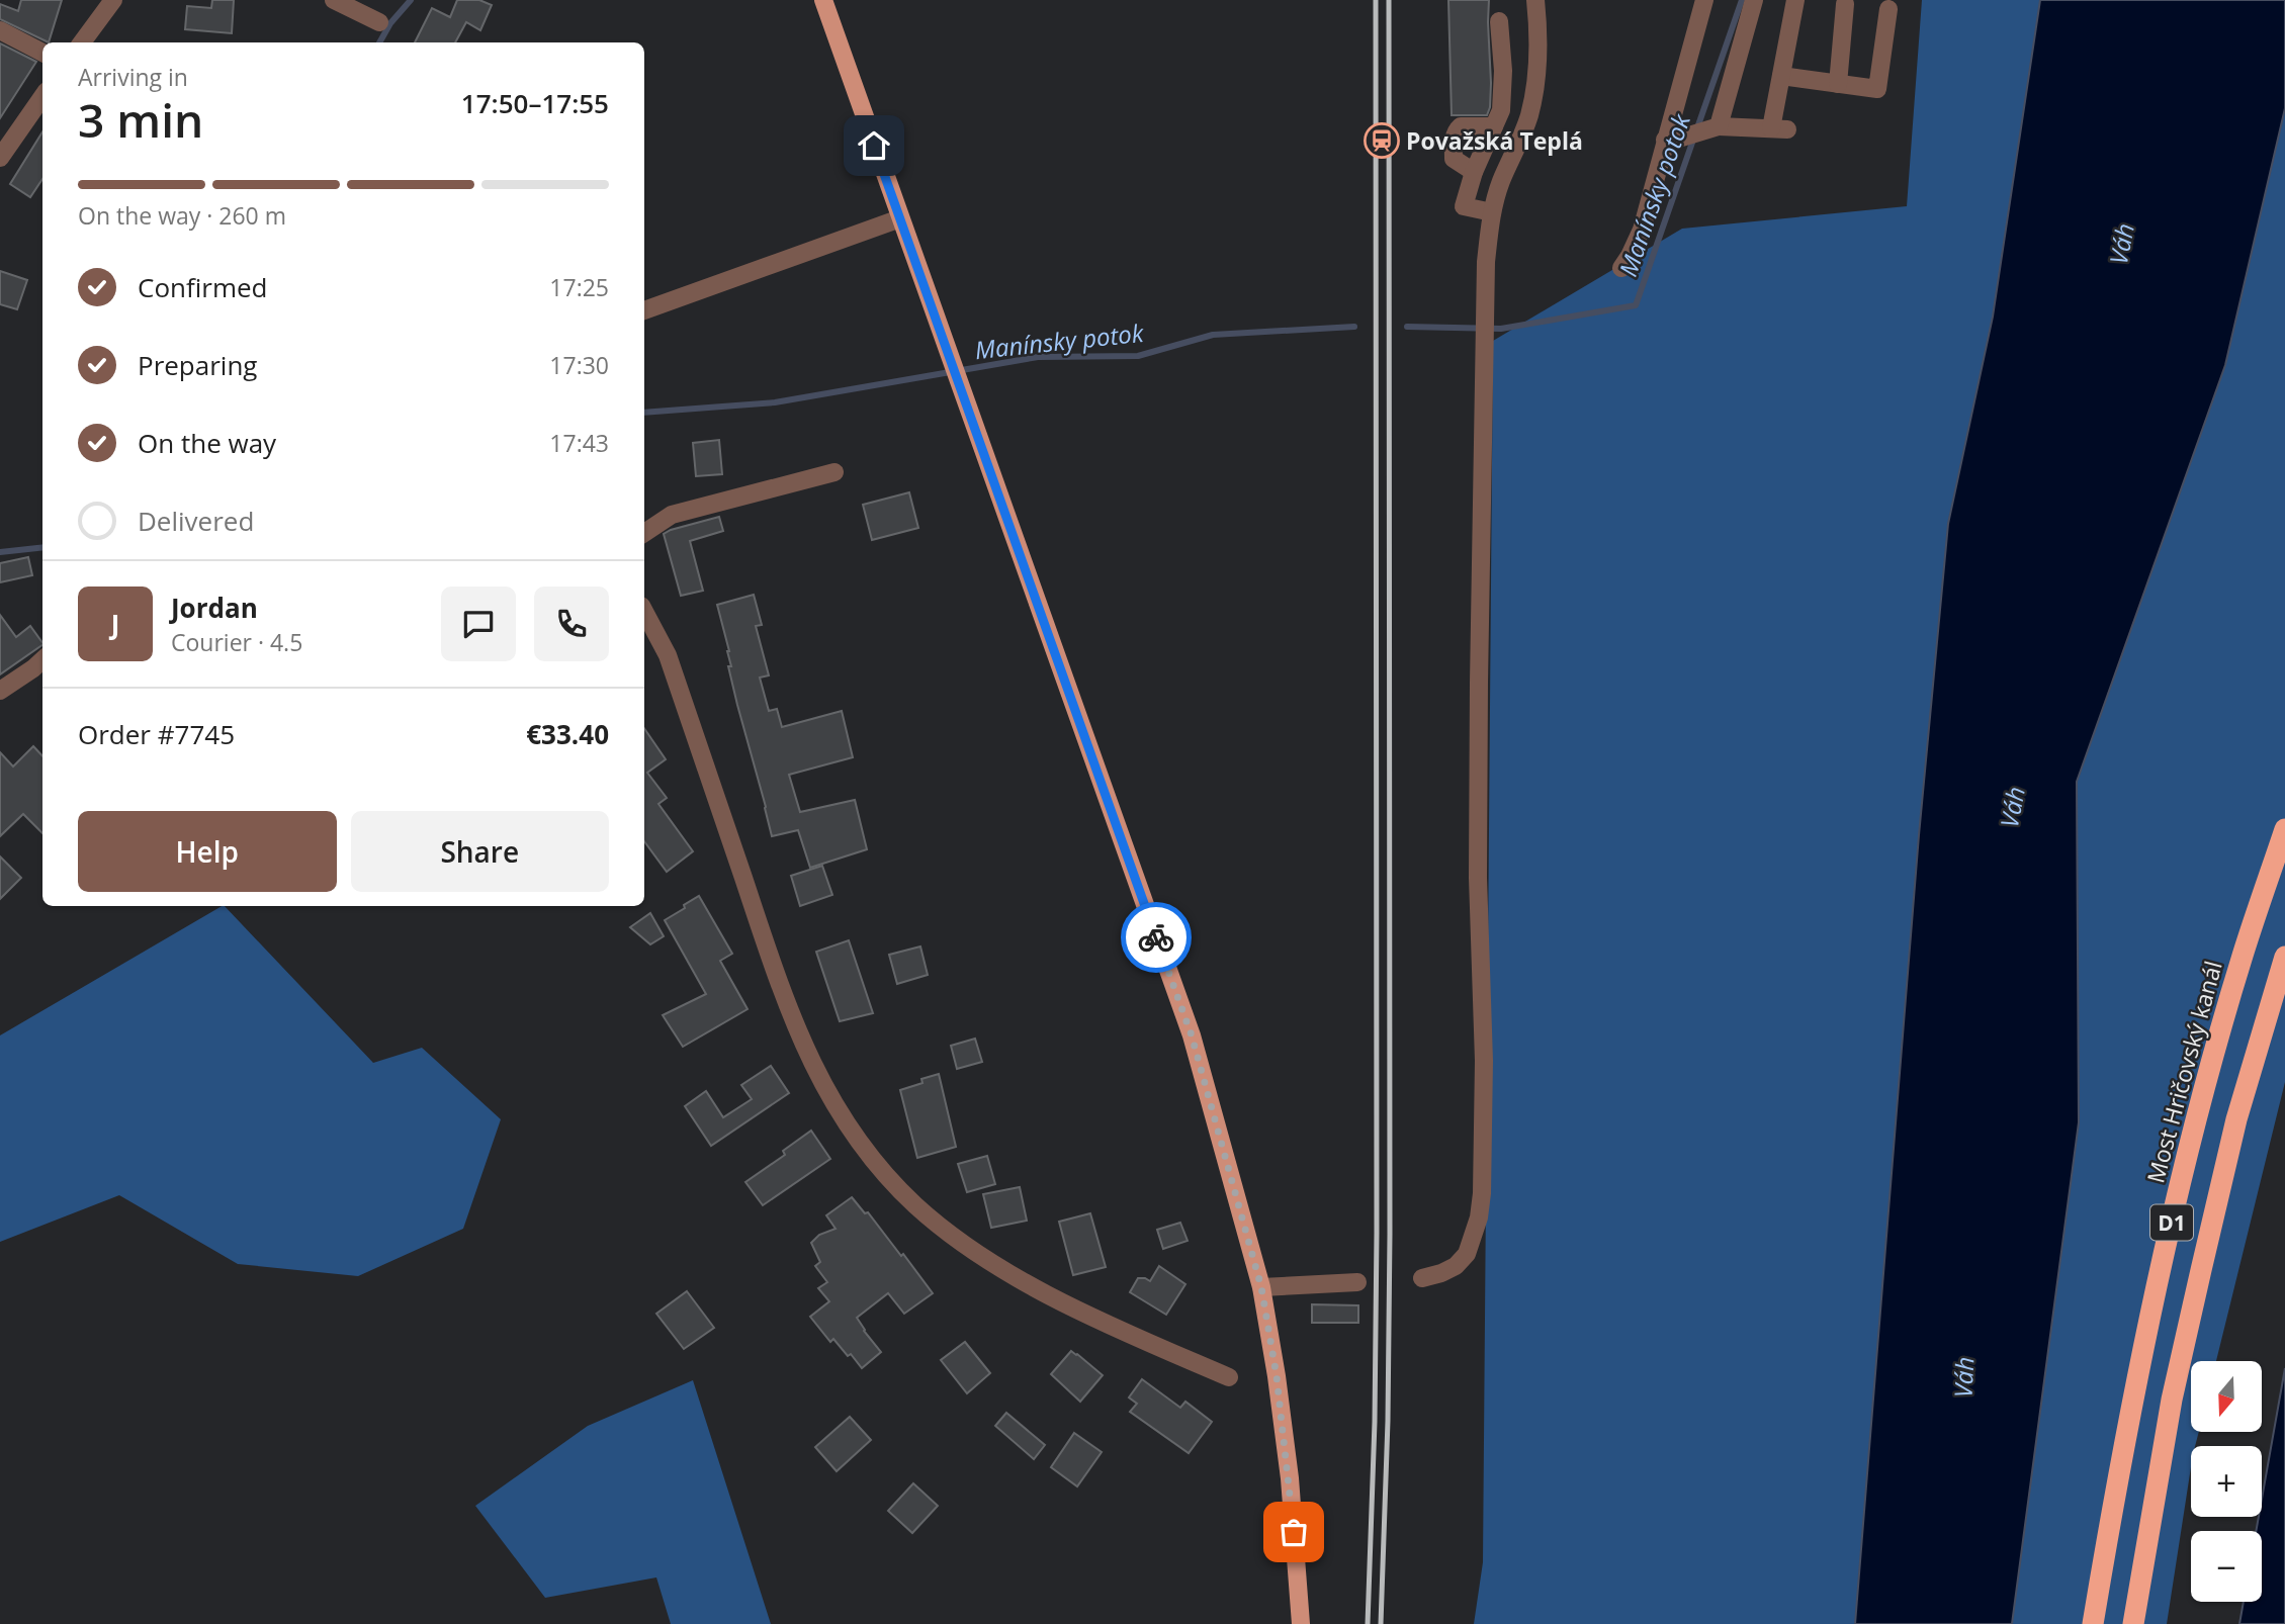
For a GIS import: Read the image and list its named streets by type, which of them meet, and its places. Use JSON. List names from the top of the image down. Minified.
{"streets":{"highway":["Most Hričovský kanál","D1"]},"water":["Manínsky potok","Váh"],"places":{"station":["Považská Teplá"]},"north":"bottom","page":{"heading":["3 min","Arriving in","17:50–17:55"],"panel":["Jordan","Courier · 4.5","Order #7745","€33.40"],"bar":"On the way · 260 m","list":[["Confirmed","17:25"],["Preparing","17:30"],["On the way","17:43"],"Delivered"],"round":"J","buttons":["Help","Share"],"map_buttons":["+","−"]}}
